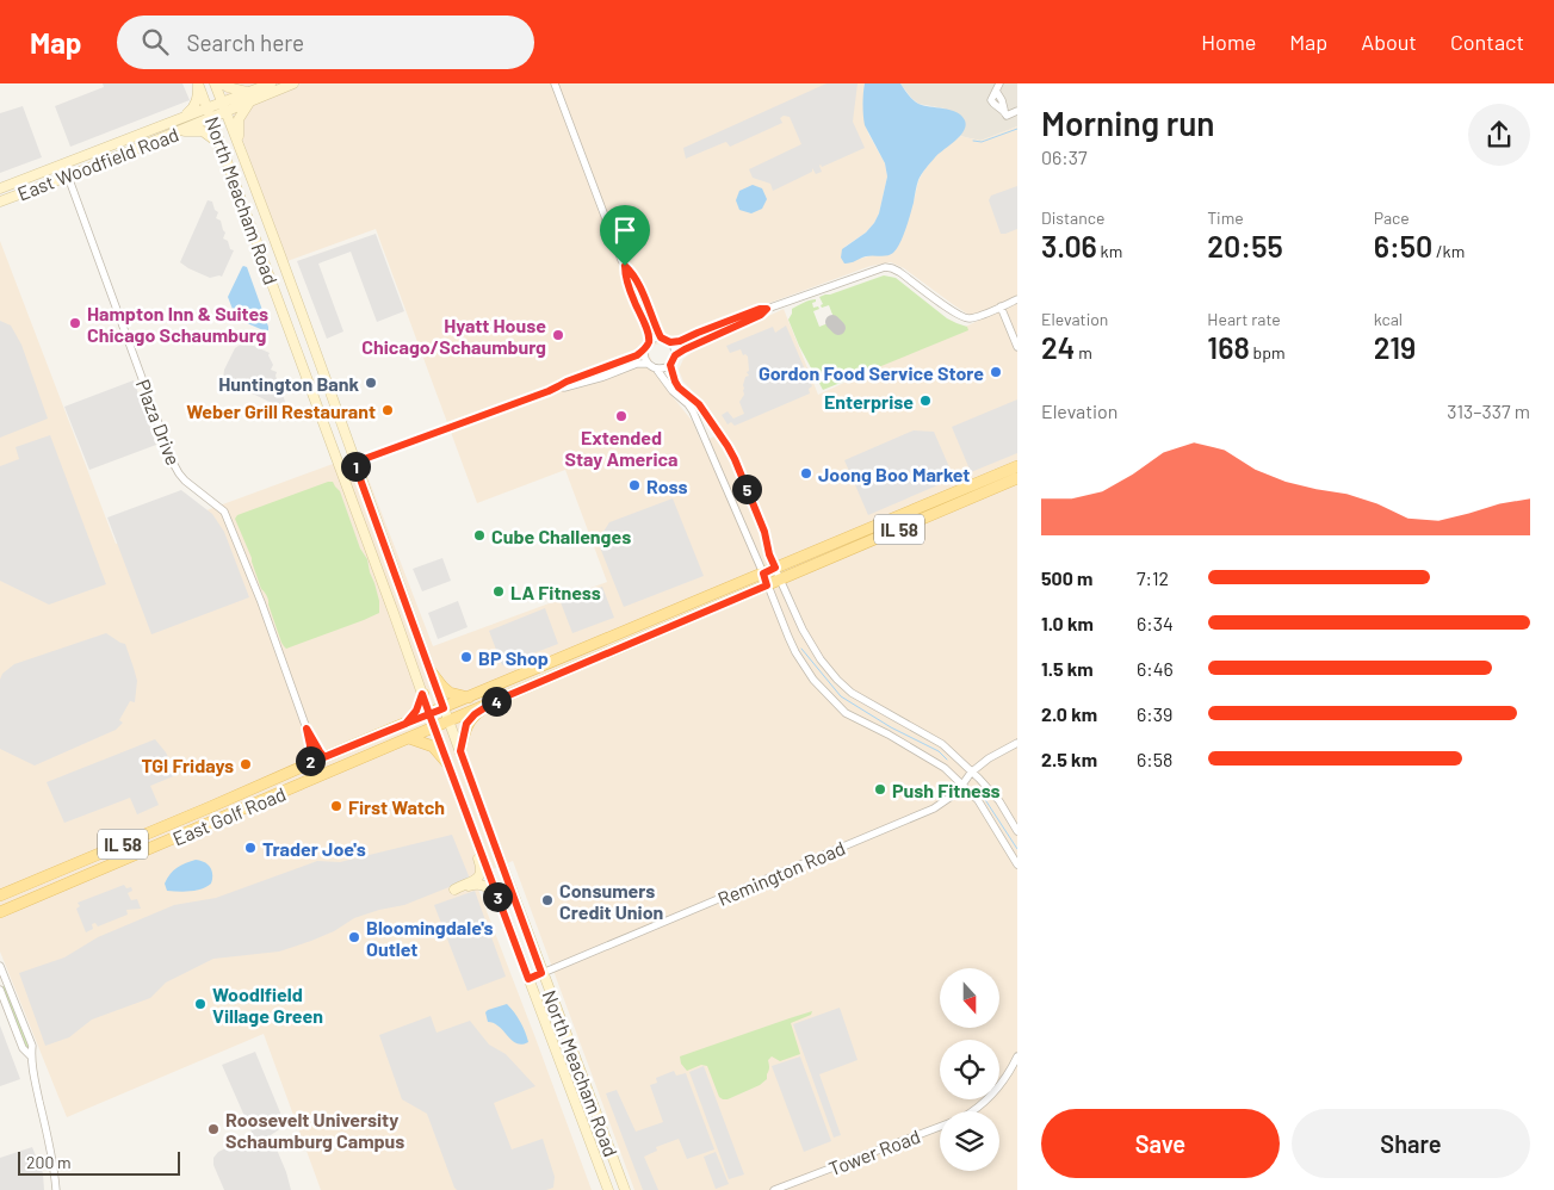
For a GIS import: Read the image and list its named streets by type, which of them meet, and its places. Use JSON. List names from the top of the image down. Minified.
{"streets":{"main road":["East Woodfield Road","North Meacham Road","IL 58","East Golf Road"],"street":["Plaza Drive","Remington Road","Tower Road"]},"crossings":[["East Woodfield Road","North Meacham Road"],["East Woodfield Road","Plaza Drive"],["North Meacham Road","East Golf Road"],["North Meacham Road","Remington Road"],["Plaza Drive","East Golf Road"]],"places":["Hampton Inn & Suites Chicago Schaumburg","Hyatt House Chicago/Schaumburg","Gordon Food Service Store","Huntington Bank","Enterprise","Weber Grill Restaurant","Extended Stay America","Joong Boo Market","Ross","Cube Challenges","LA Fitness","BP Shop","TGI Fridays","Push Fitness","First Watch","Trader Joe's","Consumers Credit Union","Bloomingdale's Outlet","Woodlfield Village Green","Roosevelt University Schaumburg Campus"],"scale_bar":"200 m","north":"bottom","page":{"header":"Map","search":"Search here","nav":["Home","Map","About","Contact"],"heading":["Morning run","06:37"],"stats":[["Distance","3.06 km"],["Time","20:55"],["Pace","6:50 /km"],["Elevation","24 m"],["Heart rate","168 bpm"],["kcal","219"]],"chart":["Elevation","313–337 m"],"pins":["1","5","4","2","3"],"list":[{"name":"500 m","note":"7:12"},{"name":"1.0 km","note":"6:34"},{"name":"1.5 km","note":"6:46"},{"name":"2.0 km","note":"6:39"},{"name":"2.5 km","note":"6:58"}],"buttons":["Save","Share"],"scale":"200 m"}}
